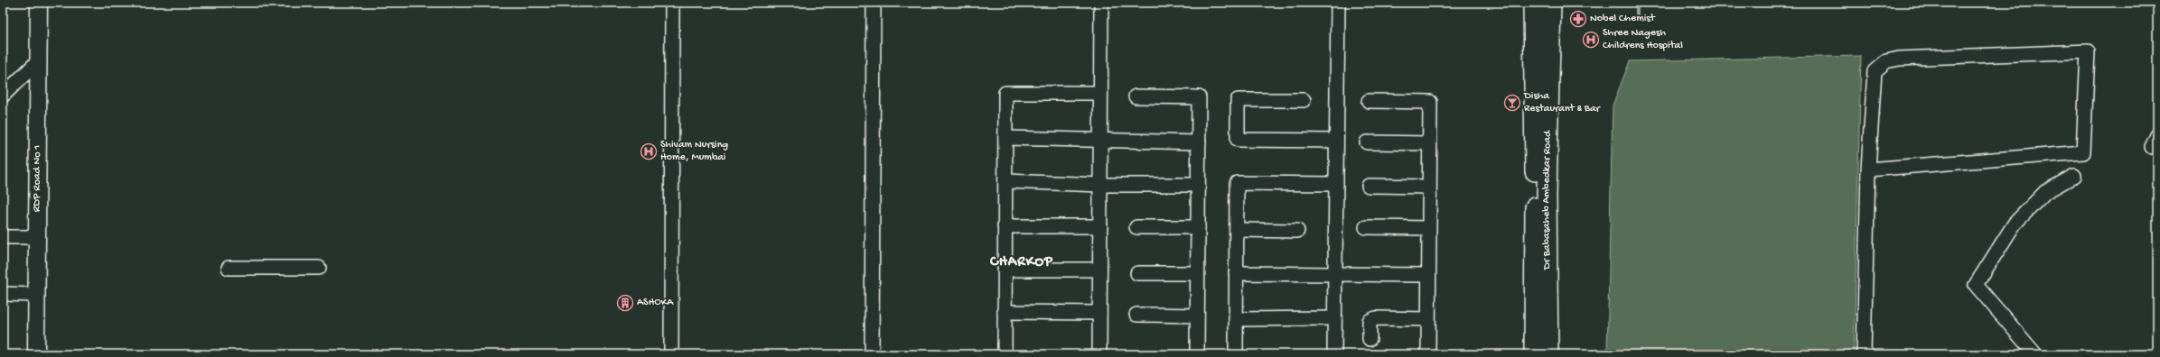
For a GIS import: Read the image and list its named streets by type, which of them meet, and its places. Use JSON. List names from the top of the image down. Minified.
{"streets":{"main road":["Dr Babasaheb Ambedkar Road"],"street":["RDP Road No 1"]},"districts":["CHARKOP"],"places":{"pharmacy":["Nobel Chemist"],"hospital":["Shree Nagesh Childrens Hospital","Shivam Nursing Home, Mumbai"],"bar":["Disha Restaurant & Bar"],"building":["ASHOKA"]}}
